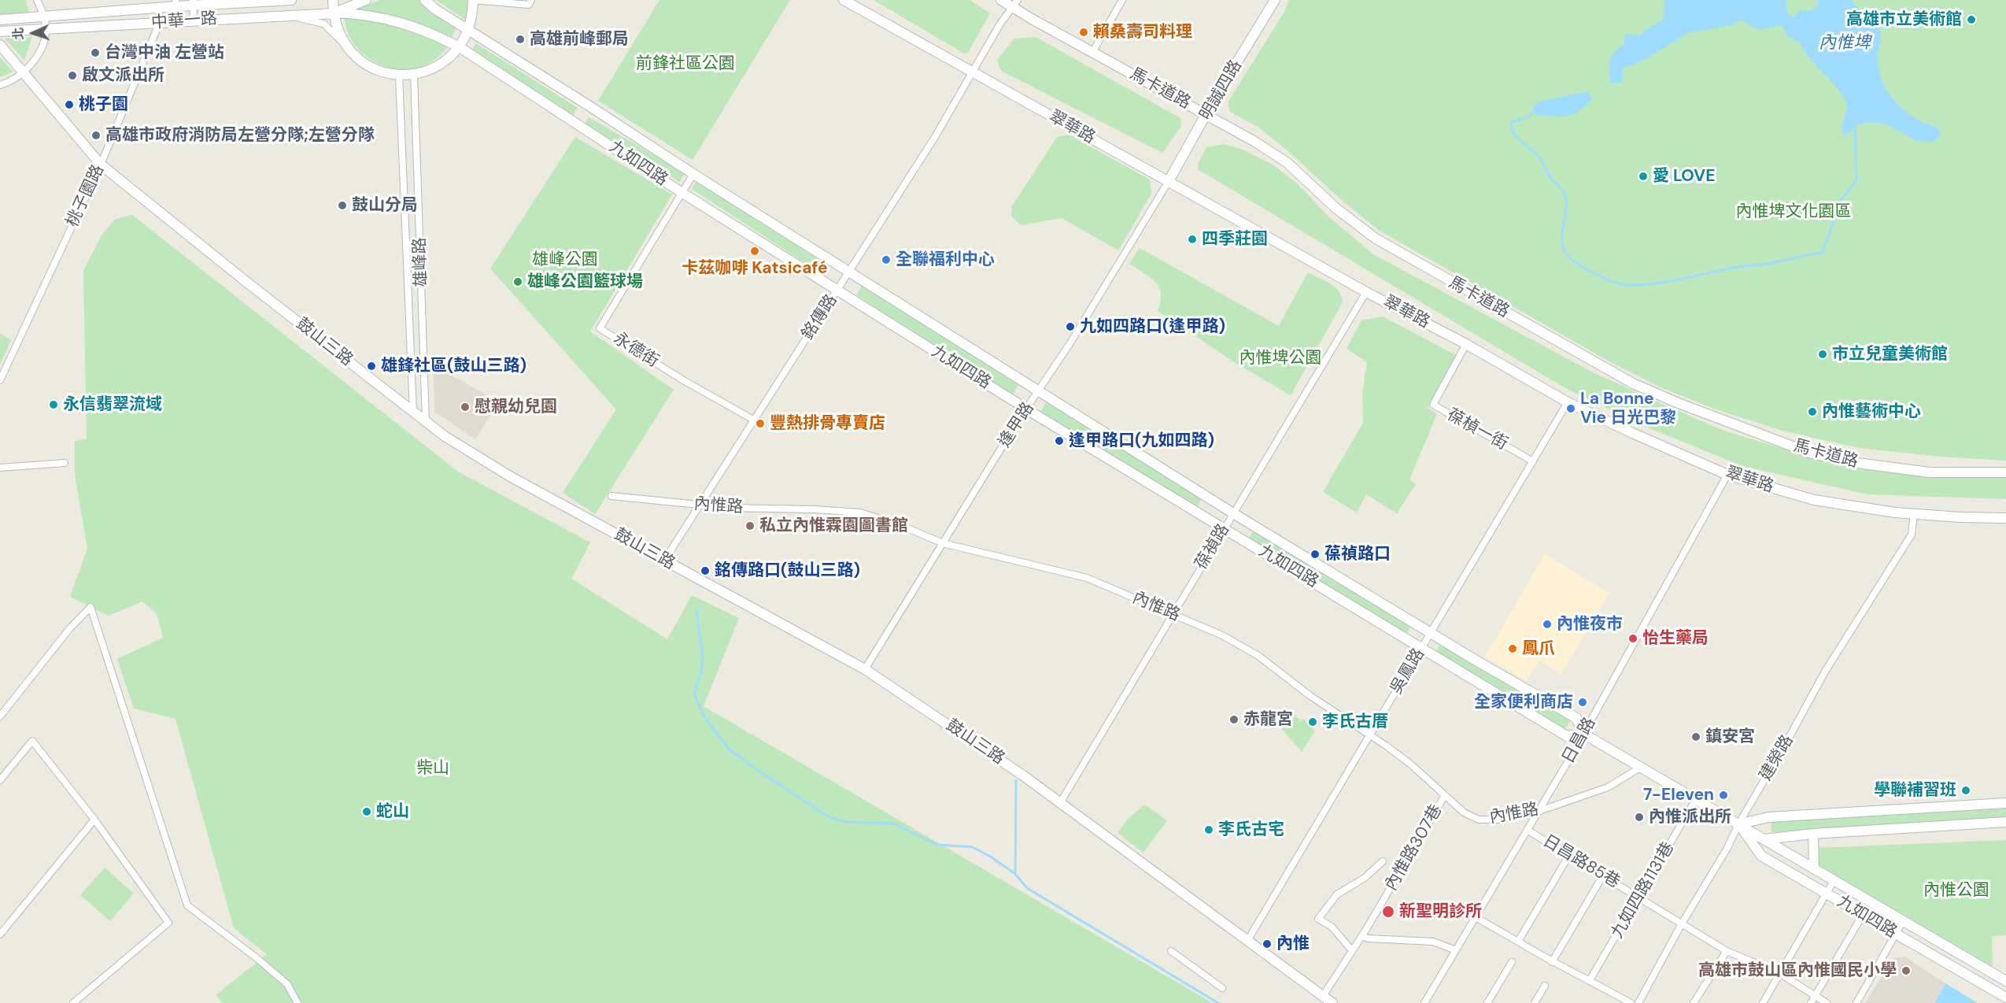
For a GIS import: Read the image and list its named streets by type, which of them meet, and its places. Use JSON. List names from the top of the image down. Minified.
{"streets":{"street":["中華一路","馬卡道路","明誠四路","翠華路","九如四路","桃子園路","雄峰路","銘傳路","鼓山三路","永德街","逢甲路","葆楨一街","內惟路","葆禎路","吳鳳路","日昌路","建榮路","內惟路307巷","日昌路85巷","九如四路1131巷"]},"crossings":[["中華一路","九如四路"],["中華一路","桃子園路"],["馬卡道路","明誠四路"],["馬卡道路","銘傳路"],["明誠四路","翠華路"],["明誠四路","逢甲路"],["翠華路","銘傳路"],["翠華路","逢甲路"],["翠華路","葆楨一街"],["翠華路","葆禎路"],["翠華路","吳鳳路"],["翠華路","日昌路"],["翠華路","建榮路"],["九如四路","銘傳路"],["九如四路","永德街"],["九如四路","逢甲路"],["九如四路","內惟路"],["九如四路","葆禎路"],["九如四路","吳鳳路"],["九如四路","日昌路"],["九如四路","建榮路"],["九如四路","九如四路1131巷"],["桃子園路","鼓山三路"],["雄峰路","鼓山三路"],["銘傳路","鼓山三路"],["銘傳路","永德街"],["銘傳路","內惟路"],["鼓山三路","逢甲路"],["鼓山三路","葆禎路"],["鼓山三路","吳鳳路"],["鼓山三路","內惟路307巷"],["逢甲路","內惟路"],["葆楨一街","吳鳳路"],["內惟路","葆禎路"],["內惟路","吳鳳路"],["內惟路","日昌路"],["內惟路","內惟路307巷"],["日昌路","日昌路85巷"],["建榮路","日昌路85巷"],["日昌路85巷","九如四路1131巷"]],"water":["內惟埤"],"parks":["前鋒社區公園","內惟埤文化園區","雄峰公園","內惟埤公園","柴山","內惟公園"],"places":["高雄市立美術館","賴桑壽司料理","高雄前峰郵局","台灣中油 左營站","啟文派出所","桃子園","高雄市政府消防局左營分隊;左營分隊","愛 LOVE","鼓山分局","四季莊園","卡茲咖啡 Katsicafé","全聯福利中心","雄峰公園籃球場","九如四路口(逢甲路)","市立兒童美術館","雄鋒社區(鼓山三路)","永信翡翠流域","慰親幼兒園","La Bonne Vie 日光巴黎","內惟藝術中心","豐熱排骨專賣店","逢甲路口(九如四路)","私立內惟霖園圖書館","葆禎路口","銘傳路口(鼓山三路)","內惟夜市","怡生藥局","鳳爪","全家便利商店","赤龍宮","李氏古厝","鎮安宮","學聯補習班","7-Eleven","蛇山","內惟派出所","李氏古宅","新聖明診所","內惟","高雄市鼓山區內惟國民小學"],"north":"left"}
